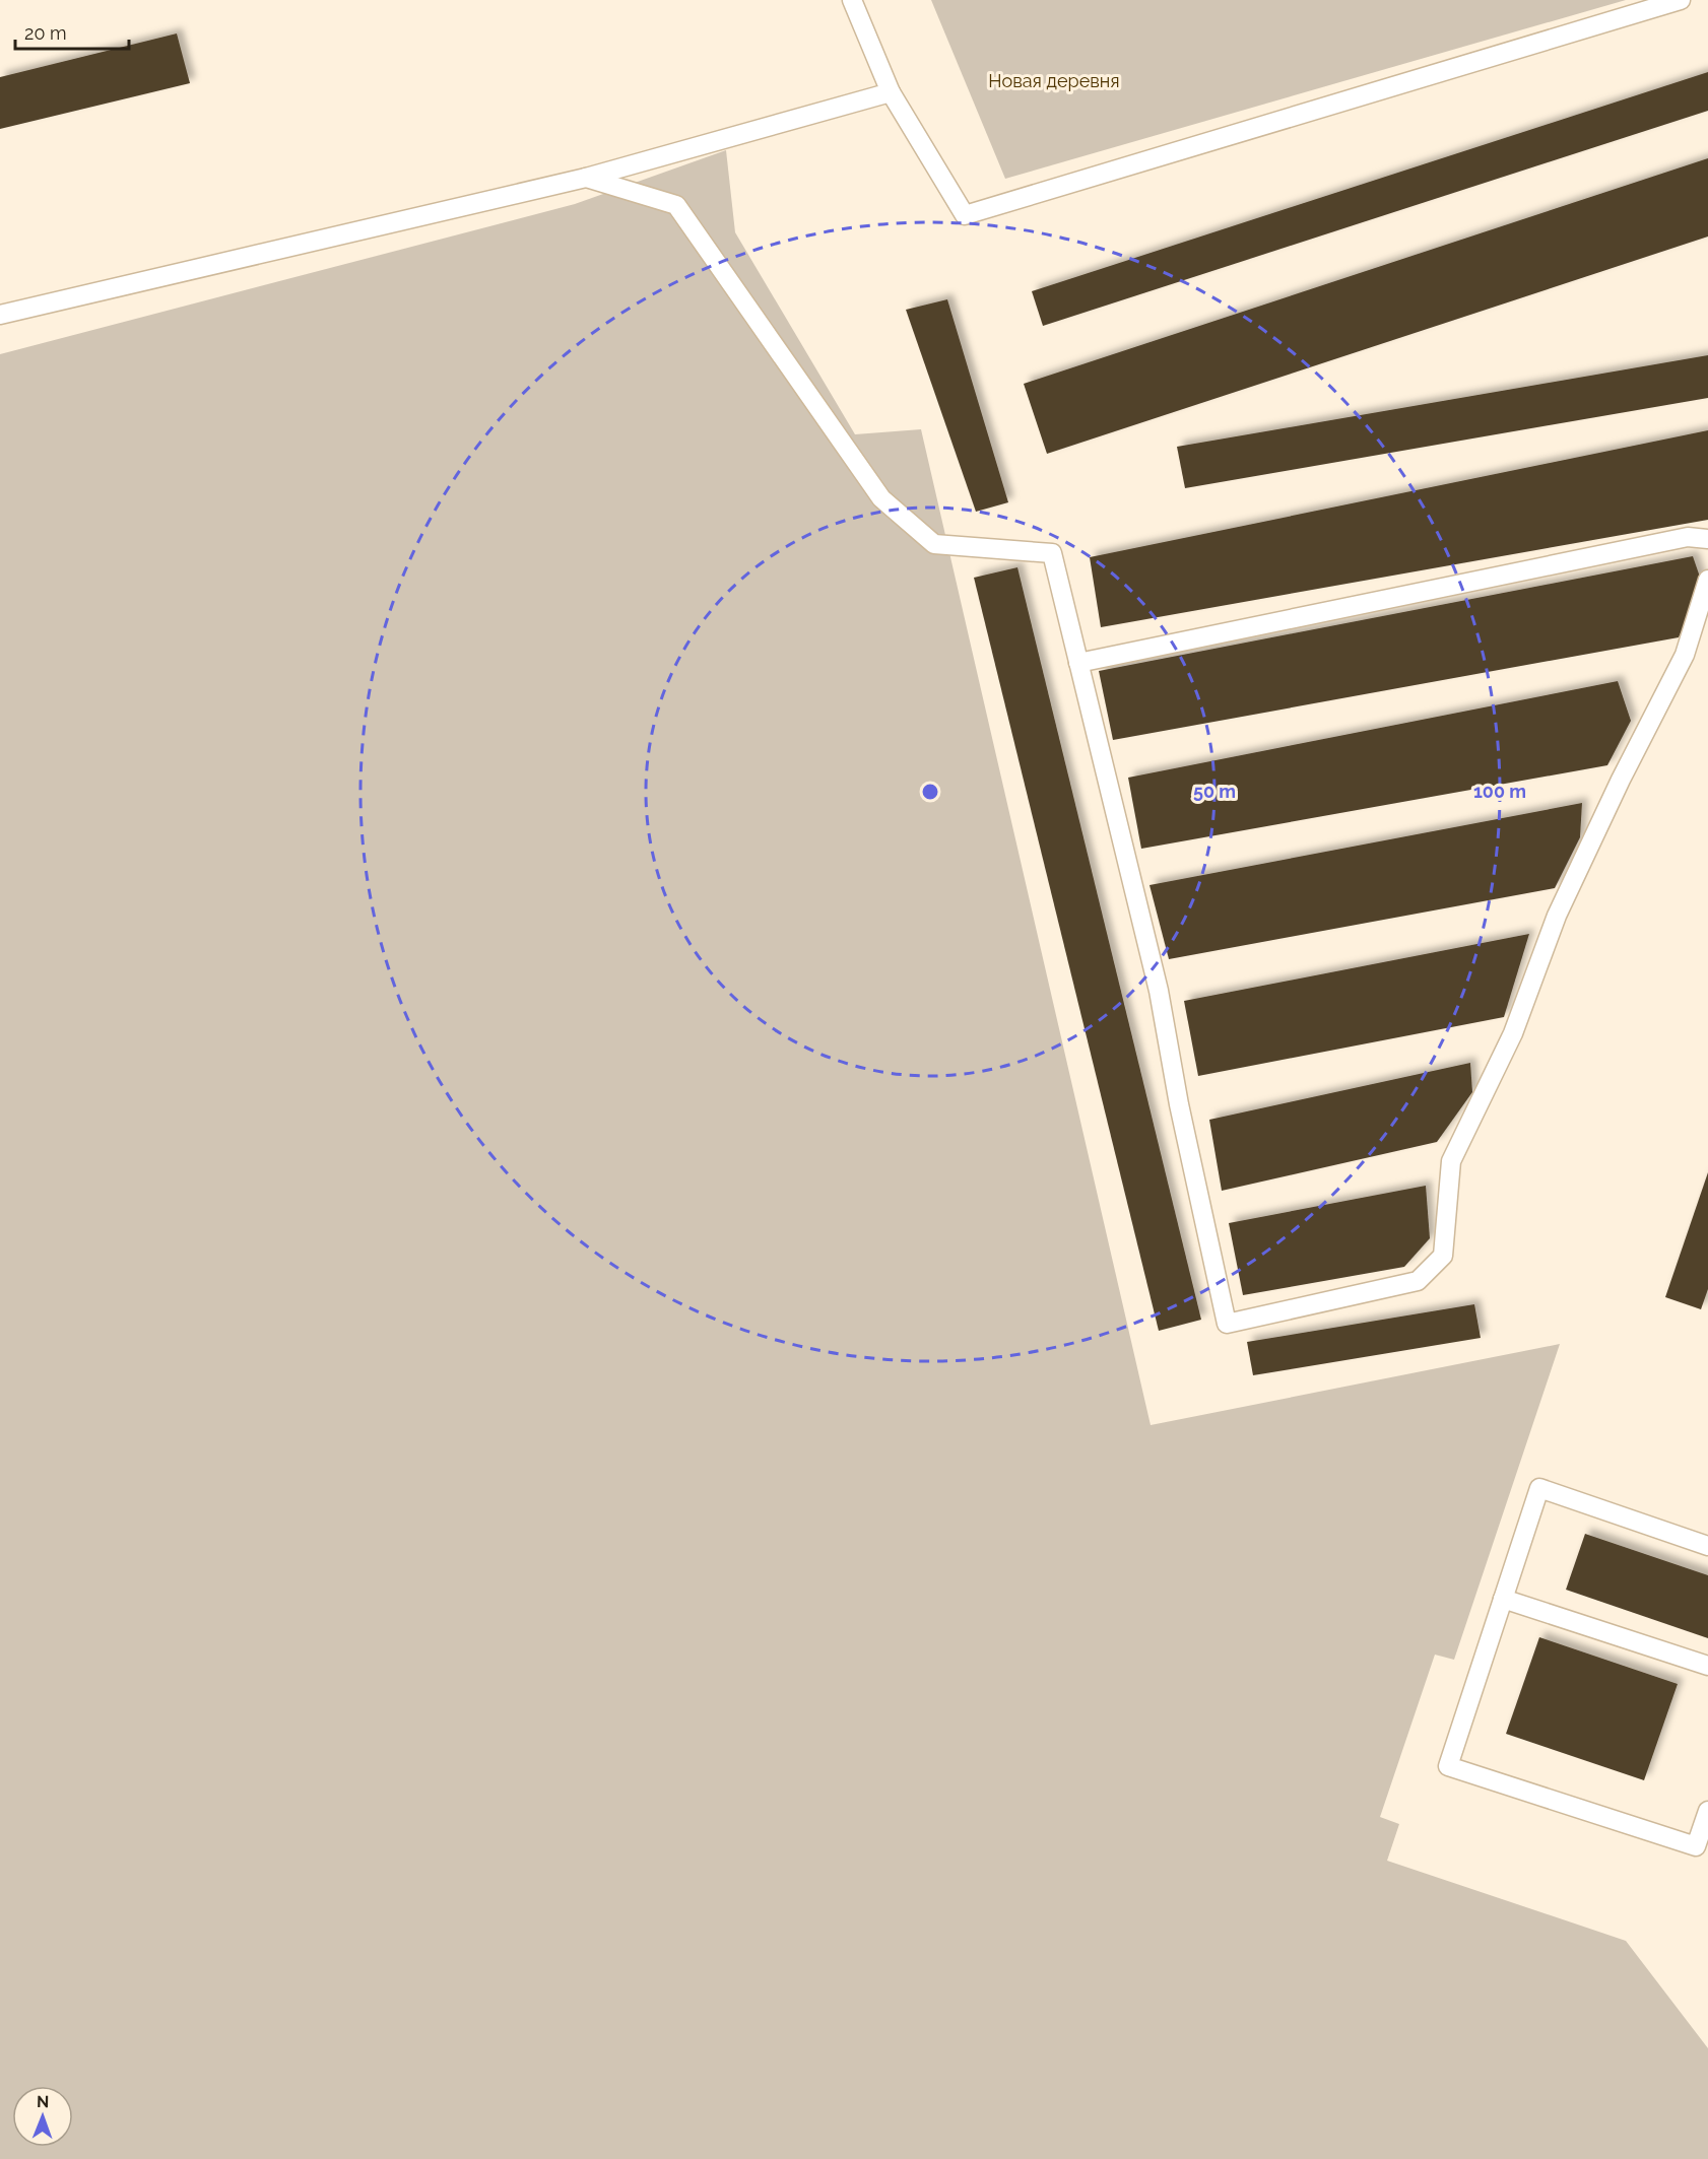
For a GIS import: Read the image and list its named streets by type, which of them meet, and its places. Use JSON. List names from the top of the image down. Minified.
{"parks":["Новая деревня"],"scale_bar":"20 m","north":"top","rings":["50 m","100 m"]}
